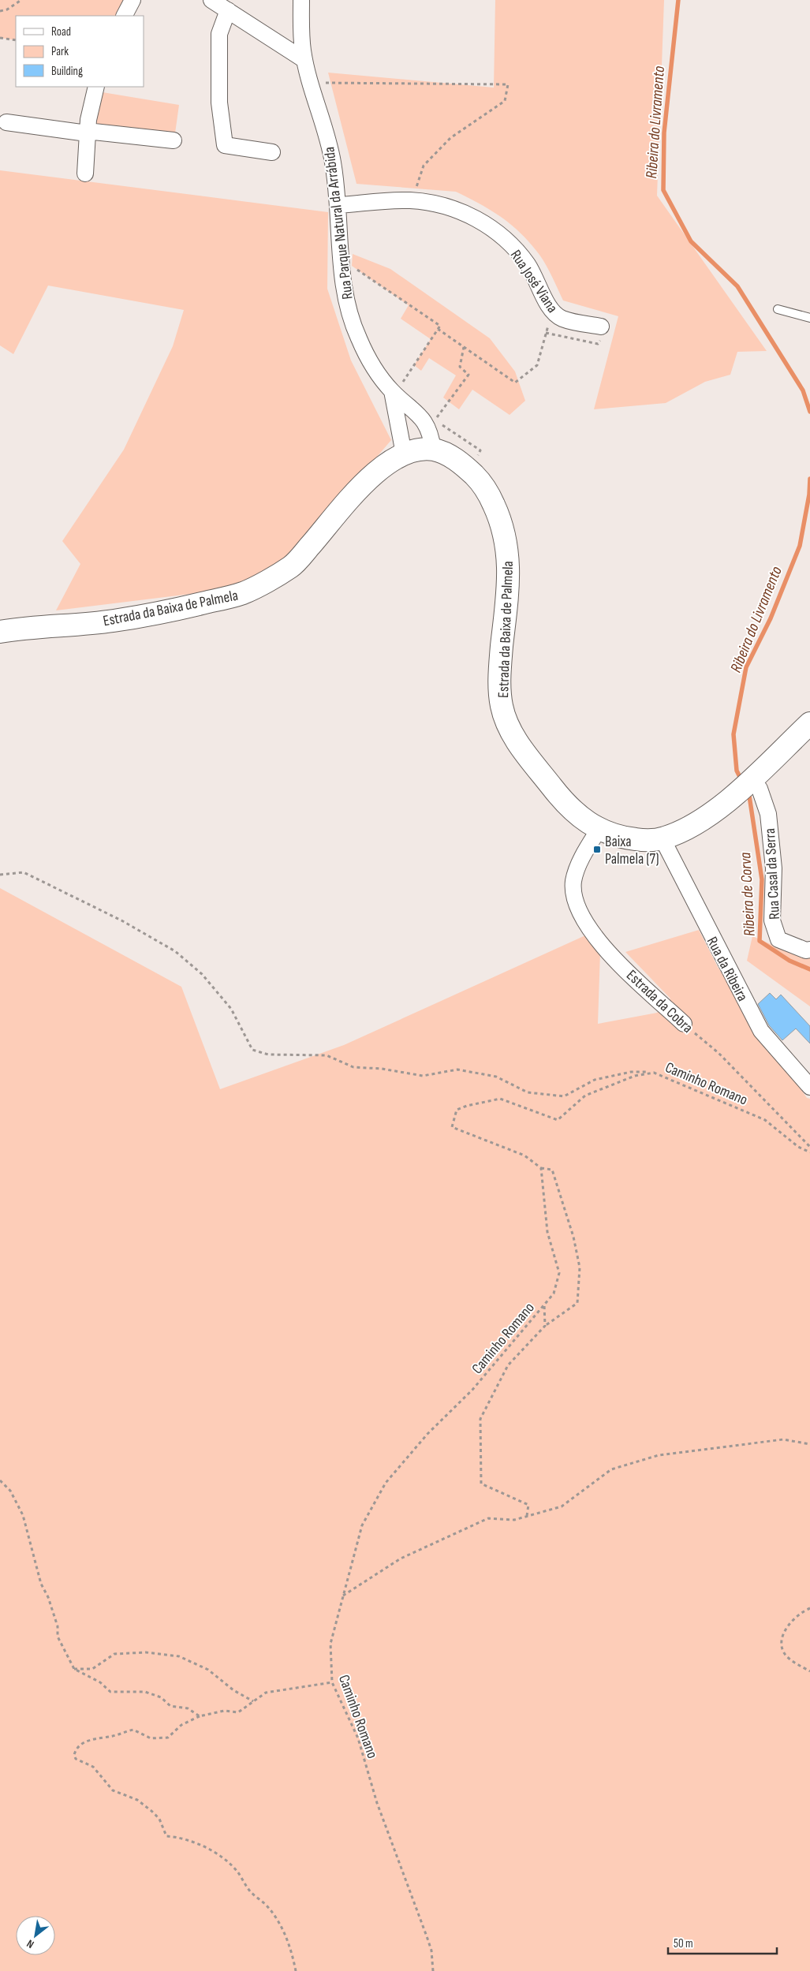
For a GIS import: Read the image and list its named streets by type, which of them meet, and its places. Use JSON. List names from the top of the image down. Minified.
{"streets":{"street":["Rua Parque Natural da Arrábida","Rua José Viana","Estrada da Baixa de Palmela","Rua Casal da Serra","Rua da Ribeira","Estrada da Cobra"],"path":["Caminho Romano"]},"crossings":[["Rua Parque Natural da Arrábida","Rua José Viana"],["Rua Parque Natural da Arrábida","Estrada da Baixa de Palmela"],["Estrada da Baixa de Palmela","Rua Casal da Serra"],["Estrada da Baixa de Palmela","Rua da Ribeira"],["Estrada da Baixa de Palmela","Estrada da Cobra"]],"water":["Ribeira do Livramento","Ribeira de Corva"],"places":{"transit":["Baixa Palmela (7)"]},"legend":["Road","Park","Building"],"scale_bar":"50 m","north":"bottom left"}
